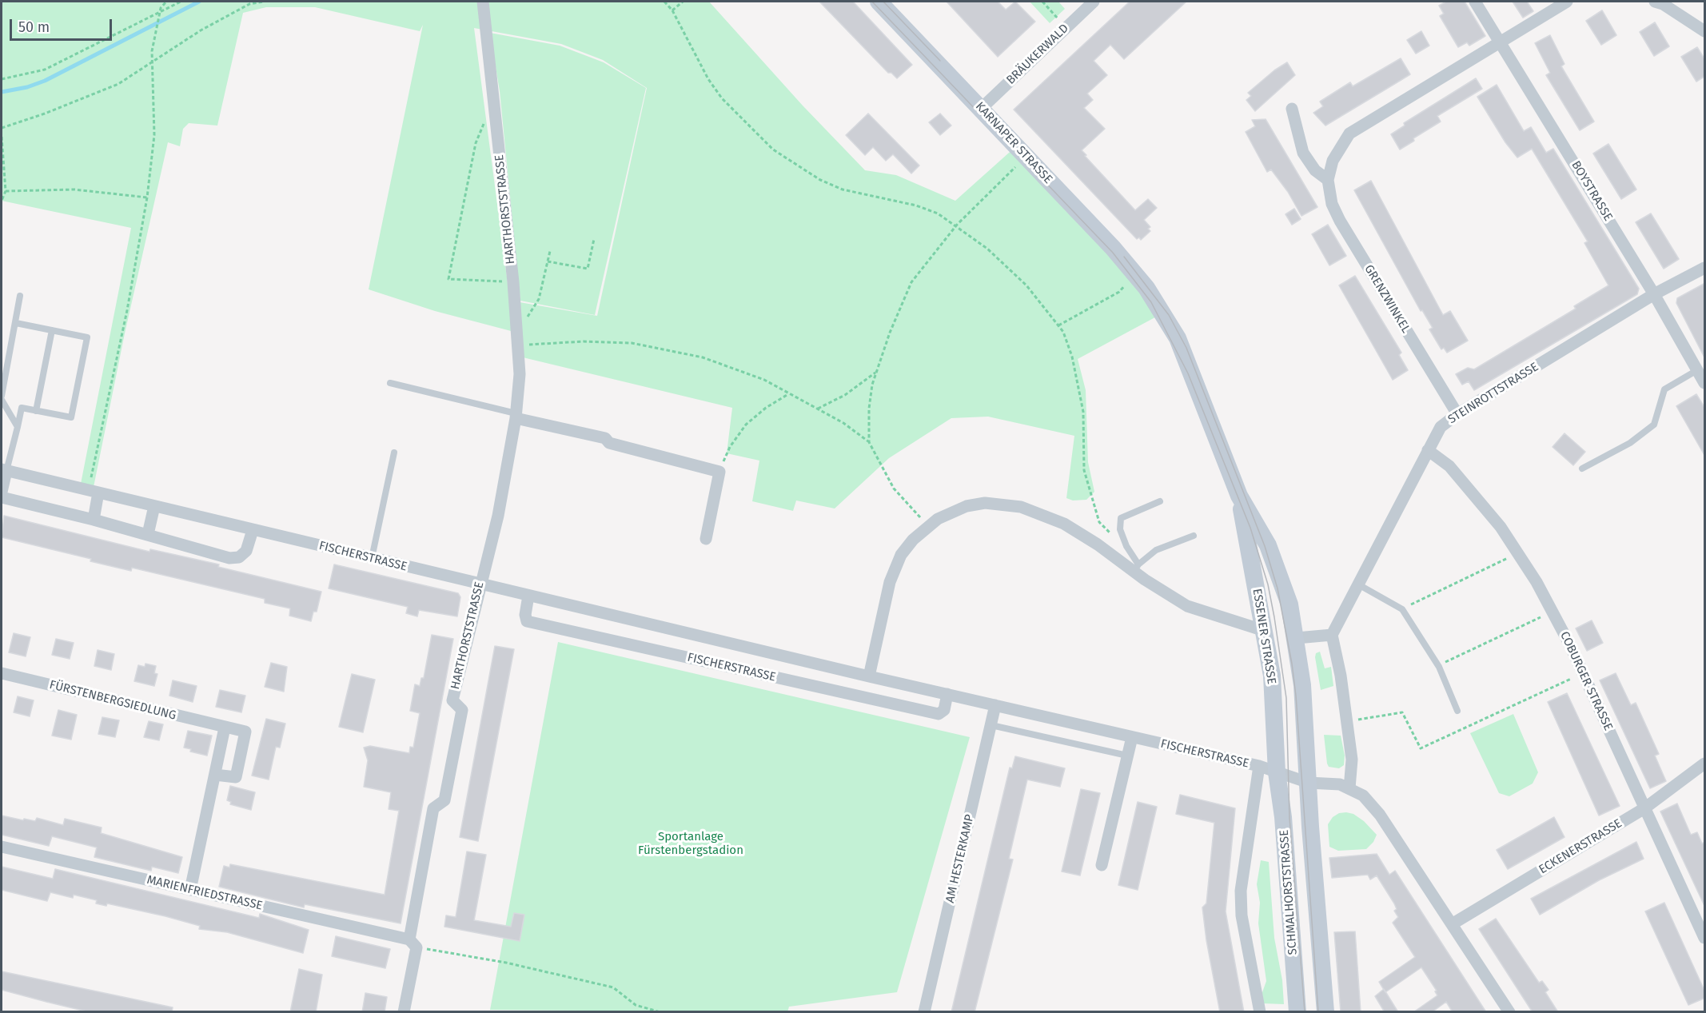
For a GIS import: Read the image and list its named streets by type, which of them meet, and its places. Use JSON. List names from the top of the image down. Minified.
{"streets":{"main road":["KARNAPER STRASSE","ESSENER STRASSE","SCHMALHORSTSTRASSE"],"street":["BRÄUKERWALD","BOYSTRASSE","HARTHORSTSTRASSE","GRENZWINKEL","STEINROTTSTRASSE","FISCHERSTRASSE","COBURGER STRASSE","FÜRSTENBERGSIEDLUNG","ECKENERSTRASSE","AM HESTERKAMP","MARIENFRIEDSTRASSE"]},"crossings":[["BRÄUKERWALD","KARNAPER STRASSE"],["KARNAPER STRASSE","ESSENER STRASSE"],["BOYSTRASSE","GRENZWINKEL"],["BOYSTRASSE","STEINROTTSTRASSE"],["HARTHORSTSTRASSE","FISCHERSTRASSE"],["HARTHORSTSTRASSE","MARIENFRIEDSTRASSE"],["GRENZWINKEL","STEINROTTSTRASSE"],["STEINROTTSTRASSE","COBURGER STRASSE"],["FISCHERSTRASSE","ESSENER STRASSE"],["FISCHERSTRASSE","AM HESTERKAMP"],["FISCHERSTRASSE","SCHMALHORSTSTRASSE"],["ESSENER STRASSE","SCHMALHORSTSTRASSE"],["COBURGER STRASSE","ECKENERSTRASSE"]],"parks":["Sportanlage Fürstenbergstadion"],"scale_bar":"50 m"}
